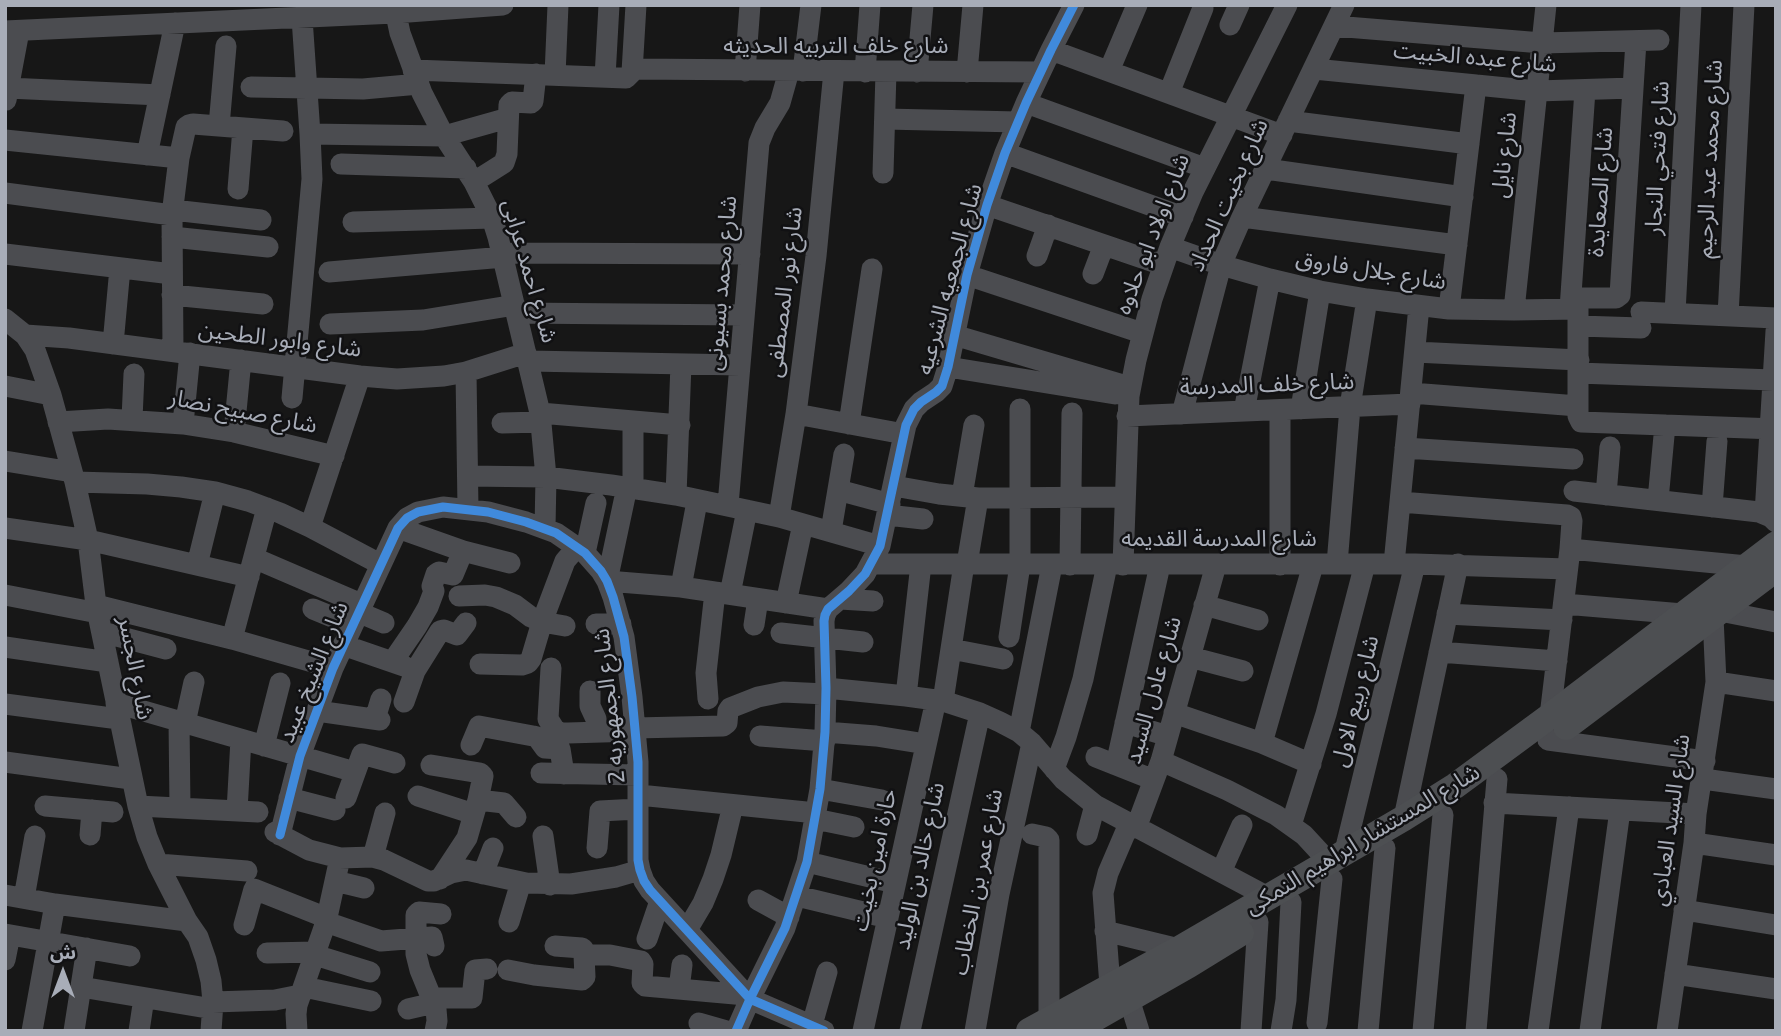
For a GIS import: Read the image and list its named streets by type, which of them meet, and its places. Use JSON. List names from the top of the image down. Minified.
{"streets":{"main road":["شارع المستشار ابراهيم النمكى"],"street":["شارع خلف التربيه الحديثه","شارع عبده الخبيت","شارع نايل","شارع فتحي النجار","شارع محمد عبد الرحيم","شارع الصعايدة","شارع بخيت الحداد","شارع اولاد ابو حلاوه","شارع جلال فاروق","شارع احمد عرابى","شارع الجمعيه الشرعيه","شارع محمد بسيونى","شارع نور المصطفى","شارع وابور الطحين","شارع خلف المدرسة","شارع صبيح نصار","شارع المدرسة القديمه","شارع الجسر","شارع الشيخ عبيد","شارع عادل السيد","شارع ربيع الاول","شارع الجمهوريه 2","شارع السيد العبادي","حارة امين بخيت","شارع خالد بن الوليد","شارع عمر بن الخطاب"]},"crossings":[["شارع خلف التربيه الحديثه","شارع الجمعيه الشرعيه"],["شارع خلف التربيه الحديثه","شارع محمد بسيونى"],["شارع خلف التربيه الحديثه","شارع نور المصطفى"],["شارع عبده الخبيت","شارع نايل"],["شارع عبده الخبيت","شارع الصعايدة"],["شارع عبده الخبيت","شارع بخيت الحداد"],["شارع نايل","شارع جلال فاروق"],["شارع الصعايدة","شارع جلال فاروق"],["شارع بخيت الحداد","شارع جلال فاروق"],["شارع بخيت الحداد","شارع خلف المدرسة"],["شارع اولاد ابو حلاوه","شارع جلال فاروق"],["شارع اولاد ابو حلاوه","شارع خلف المدرسة"],["شارع اولاد ابو حلاوه","شارع المدرسة القديمه"],["شارع جلال فاروق","شارع الجمعيه الشرعيه"],["شارع جلال فاروق","شارع ربيع الاول"],["شارع احمد عرابى","شارع وابور الطحين"],["شارع احمد عرابى","شارع المدرسة القديمه"],["شارع احمد عرابى","شارع الجمهوريه 2"],["شارع الجمعيه الشرعيه","شارع المدرسة القديمه"],["شارع محمد بسيونى","شارع وابور الطحين"],["شارع محمد بسيونى","شارع المدرسة القديمه"],["شارع نور المصطفى","شارع المدرسة القديمه"],["شارع وابور الطحين","شارع الجسر"],["شارع خلف المدرسة","شارع ربيع الاول"],["شارع صبيح نصار","شارع الجسر"],["شارع المدرسة القديمه","شارع عادل السيد"],["شارع المدرسة القديمه","شارع ربيع الاول"],["شارع المدرسة القديمه","شارع المستشار ابراهيم النمكى"],["شارع المدرسة القديمه","حارة امين بخيت"],["شارع المدرسة القديمه","شارع عمر بن الخطاب"],["شارع الجسر","شارع الشيخ عبيد"],["شارع الشيخ عبيد","شارع الجمهوريه 2"],["شارع عادل السيد","شارع المستشار ابراهيم النمكى"],["شارع ربيع الاول","شارع المستشار ابراهيم النمكى"],["شارع السيد العبادي","شارع المستشار ابراهيم النمكى"]],"north":"top"}
